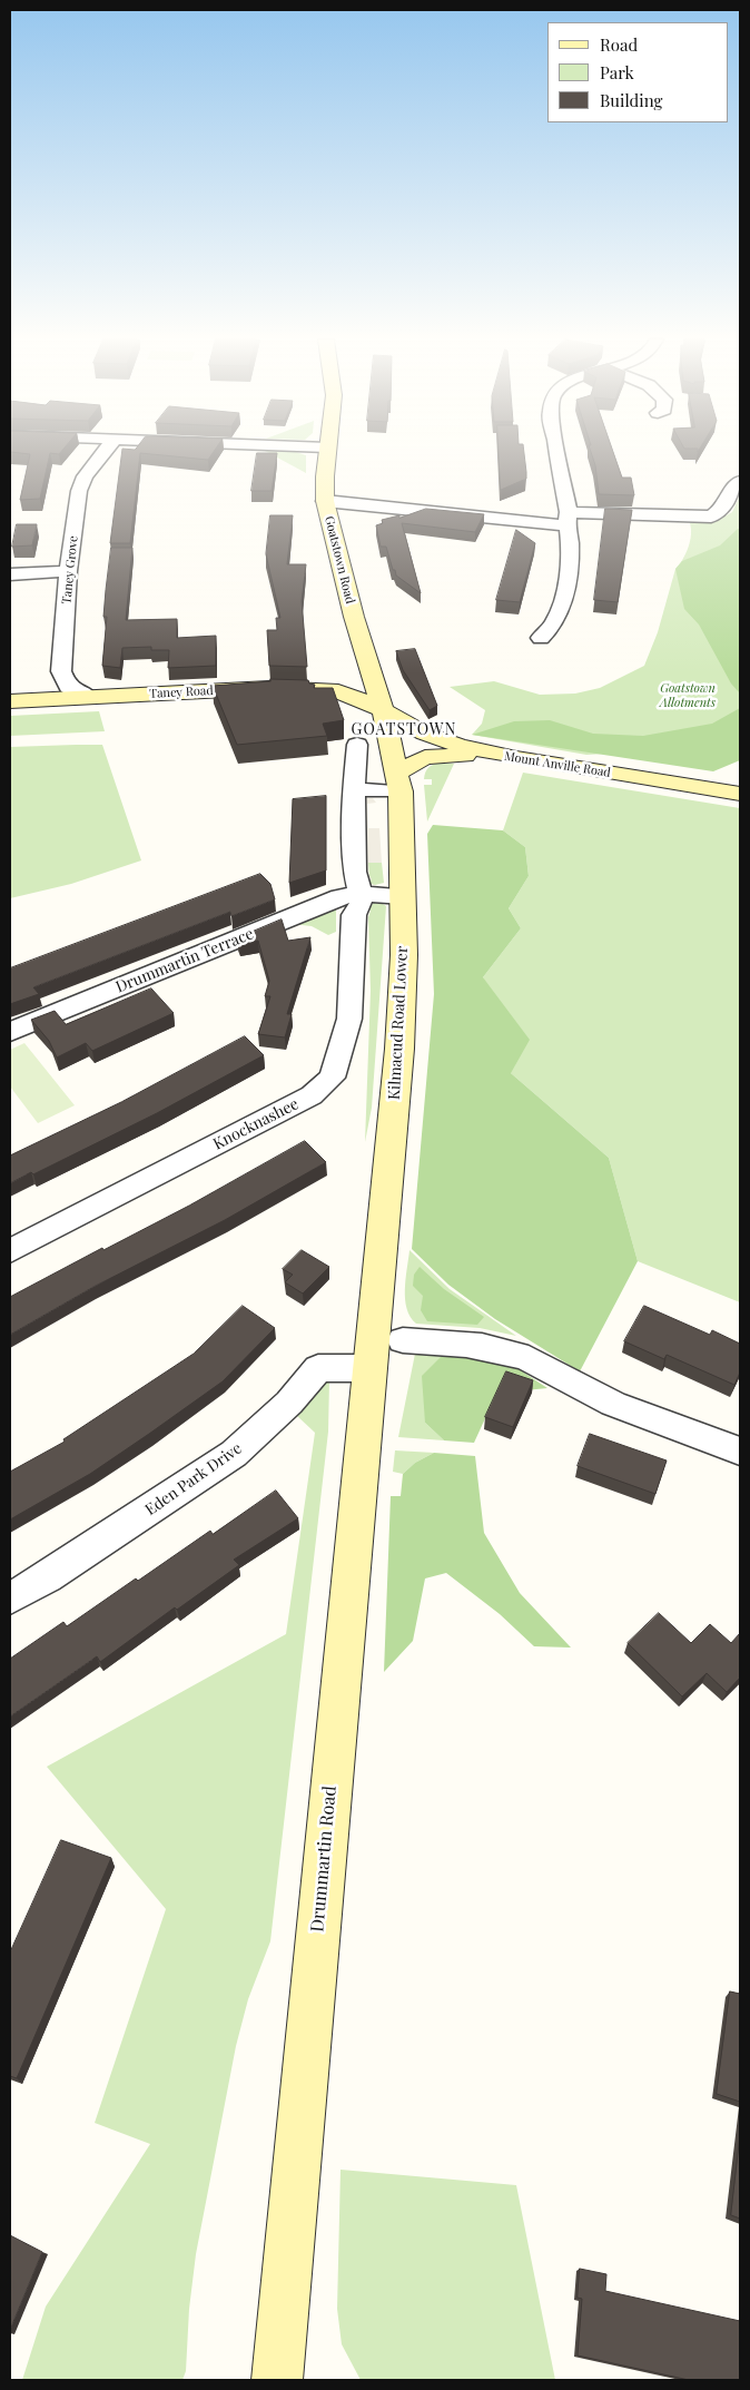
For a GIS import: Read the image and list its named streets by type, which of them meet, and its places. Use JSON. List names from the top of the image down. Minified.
{"streets":{"main road":["Goatstown Road","Taney Road","Mount Anville Road","Kilmacud Road Lower","Drummartin Road"],"street":["Taney Grove","Drummartin Terrace","Knocknashee","Eden Park Drive"]},"crossings":[["Goatstown Road","Taney Road"],["Goatstown Road","Mount Anville Road"],["Goatstown Road","Kilmacud Road Lower"],["Taney Grove","Taney Road"],["Taney Road","Mount Anville Road"],["Taney Road","Kilmacud Road Lower"],["Mount Anville Road","Kilmacud Road Lower"],["Drummartin Terrace","Knocknashee"],["Kilmacud Road Lower","Eden Park Drive"],["Kilmacud Road Lower","Drummartin Road"],["Eden Park Drive","Drummartin Road"]],"districts":["GOATSTOWN"],"parks":["Goatstown Allotments"],"legend":["Road","Park","Building"]}
